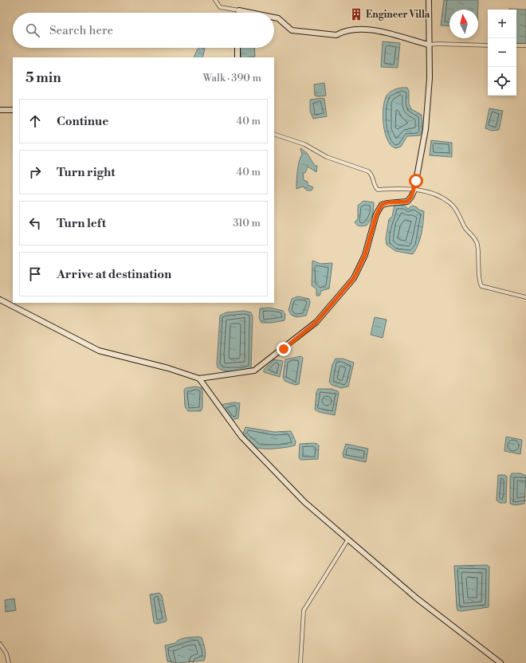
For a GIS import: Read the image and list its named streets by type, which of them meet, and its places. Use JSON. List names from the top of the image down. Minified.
{"places":{"building":["Engineer Villa"]},"north":"top","page":{"map_buttons":["+","−"],"search":"Search here","heading":["5 min","Walk · 390 m"],"list":[["Continue","40 m"],["Turn right","40 m"],["Turn left","310 m"],"Arrive at destination"]}}
